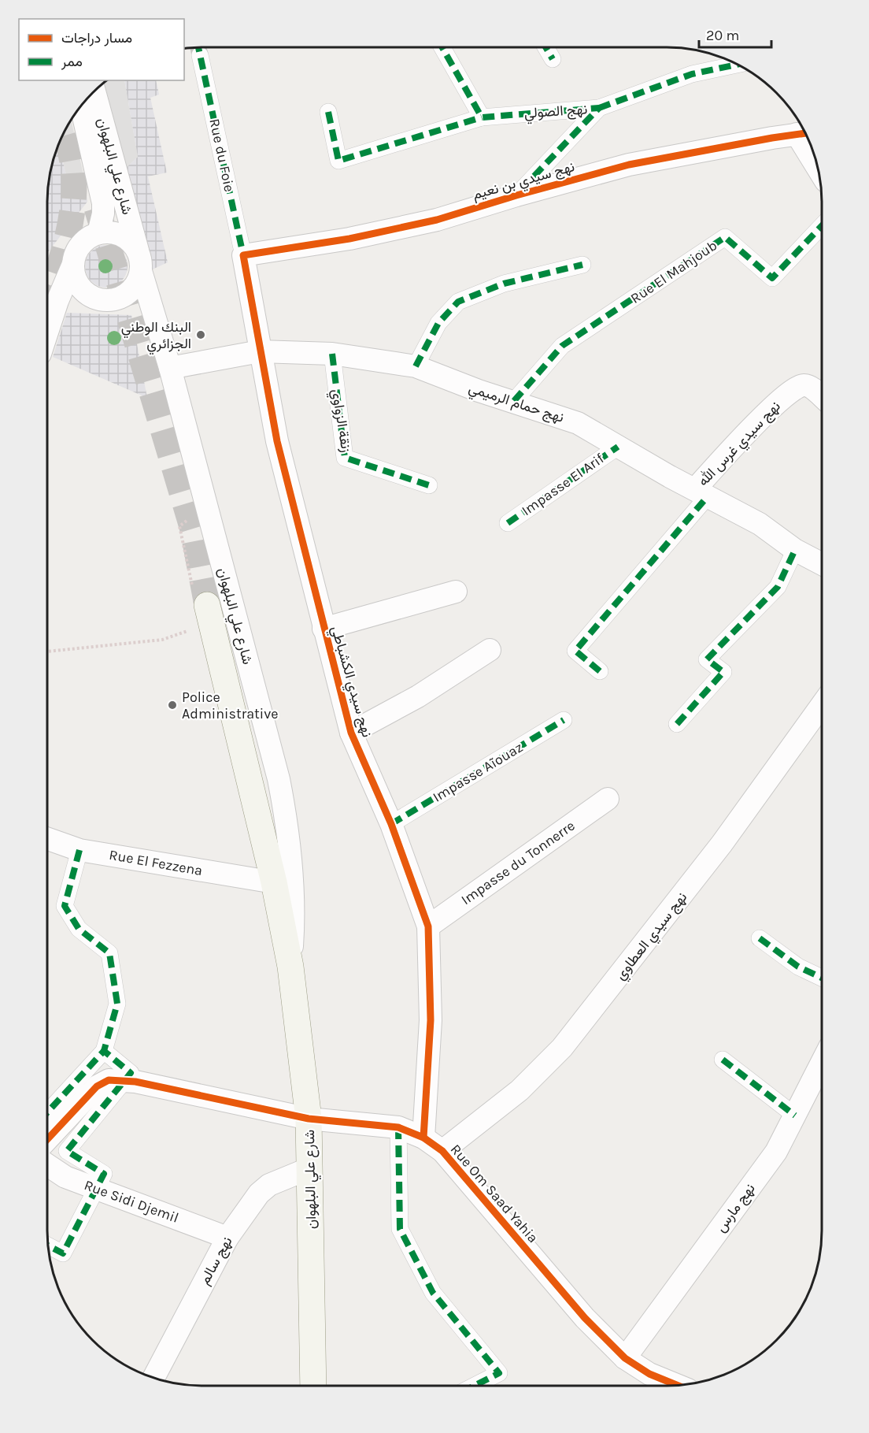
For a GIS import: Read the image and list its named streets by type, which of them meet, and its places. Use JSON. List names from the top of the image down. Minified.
{"streets":{"main road":["شارع علي البلهوان"],"street":["نهج الصولي","Rue du Foie","نهج سيدي بن نعيم","Rue El Mahjoub","نهج حمام الرميمي","زنقة الزواوي","نهج سيدي غرس الله","Impasse El Arif","نهج سيدي الكشباطي","Impasse Aĩouaz","Rue El Fezzena","Impasse du Tonnerre","نهج سيدي العطاوي","Rue Om Saad Yahia","Rue Sidi Djemil","نهج مارس","نهج سالم"]},"crossings":[["نهج الصولي","نهج سيدي بن نعيم"],["Rue du Foie","نهج سيدي بن نعيم"],["Rue du Foie","نهج سيدي الكشباطي"],["شارع علي البلهوان","نهج حمام الرميمي"],["شارع علي البلهوان","Rue El Fezzena"],["شارع علي البلهوان","Rue Om Saad Yahia"],["شارع علي البلهوان","نهج سالم"],["نهج سيدي بن نعيم","نهج سيدي الكشباطي"],["Rue El Mahjoub","نهج حمام الرميمي"],["نهج حمام الرميمي","زنقة الزواوي"],["نهج حمام الرميمي","نهج سيدي غرس الله"],["نهج حمام الرميمي","Impasse El Arif"],["نهج حمام الرميمي","نهج سيدي الكشباطي"],["نهج سيدي الكشباطي","Impasse Aĩouaz"],["نهج سيدي الكشباطي","Impasse du Tonnerre"],["نهج سيدي الكشباطي","Rue Om Saad Yahia"],["نهج سيدي العطاوي","Rue Om Saad Yahia"],["Rue Om Saad Yahia","نهج مارس"],["Rue Sidi Djemil","نهج سالم"]],"places":["البنك الوطني الجزائري","Police Administrative"],"legend":["مسار دراجات","ممر"],"scale_bar":"20 m"}
